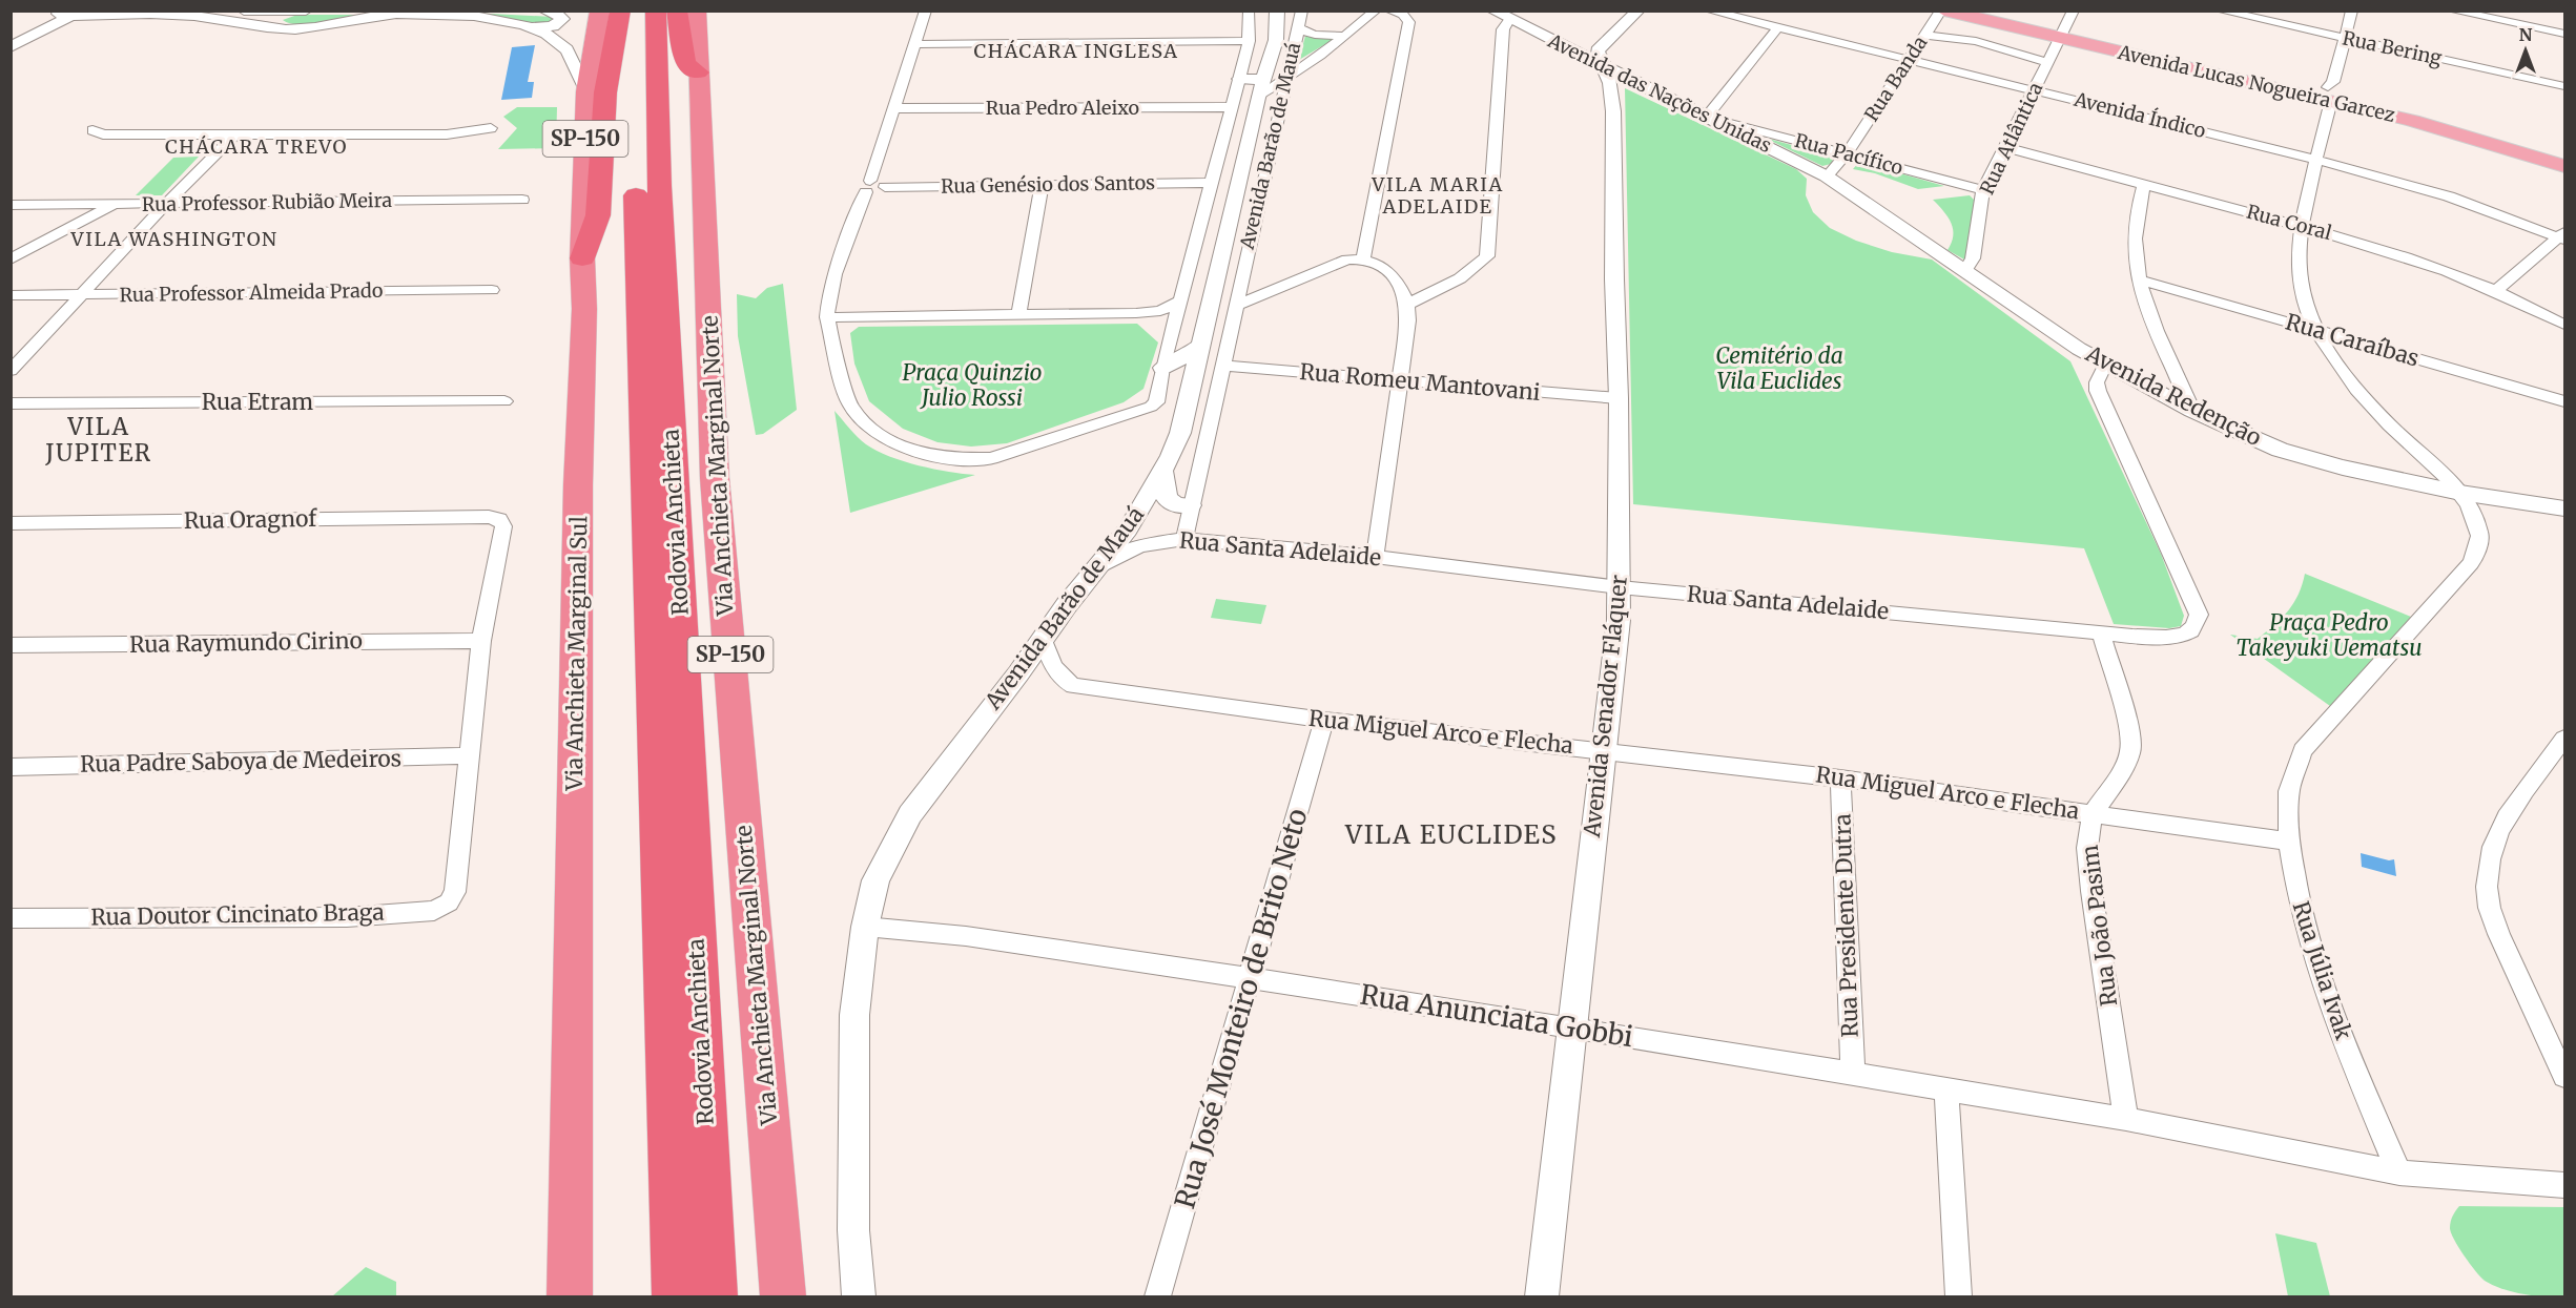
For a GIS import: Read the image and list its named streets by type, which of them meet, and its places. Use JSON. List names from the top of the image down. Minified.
{"streets":{"highway":["SP-150","Via Anchieta Marginal Norte","Rodovia Anchieta","Via Anchieta Marginal Sul"],"main road":["Avenida Lucas Nogueira Garcez"],"street":["Rua Bering","Rua Banda","Avenida das Nações Unidas","Rua Pedro Aleixo","Avenida Índico","Rua Atlântica","Avenida Barão de Mauá","Rua Pacífico","Rua Genésio dos Santos","Rua Professor Rubião Meira","Rua Coral","Rua Professor Almeida Prado","Rua Caraíbas","Rua Romeu Mantovani","Avenida Redenção","Rua Etram","Rua Oragnof","Rua Santa Adelaide","Rua Raymundo Cirino","Avenida Senador Fláquer","Rua Miguel Arco e Flecha","Rua Padre Saboya de Medeiros","Rua Doutor Cincinato Braga","Rua Presidente Dutra","Rua João Pasim","Rua Júlia Ivak","Rua José Monteiro de Brito Neto","Rua Anunciata Gobbi"]},"crossings":[["Rua Bering","Rua Júlia Ivak"],["Rua Banda","Avenida Lucas Nogueira Garcez"],["Rua Banda","Avenida das Nações Unidas"],["Rua Banda","Avenida Índico"],["Rua Banda","Rua Pacífico"],["Rua Banda","Avenida Redenção"],["Avenida Lucas Nogueira Garcez","Rua Atlântica"],["Avenida Lucas Nogueira Garcez","Rua Júlia Ivak"],["Avenida das Nações Unidas","Rua Pacífico"],["Avenida das Nações Unidas","Avenida Redenção"],["Avenida das Nações Unidas","Avenida Senador Fláquer"],["Avenida Índico","Rua Atlântica"],["Avenida Índico","Rua Júlia Ivak"],["Rua Atlântica","Rua Pacífico"],["Rua Atlântica","Rua Coral"],["Rua Atlântica","Avenida Redenção"],["Avenida Barão de Mauá","Rua Romeu Mantovani"],["Avenida Barão de Mauá","Rua Santa Adelaide"],["Avenida Barão de Mauá","Rua Miguel Arco e Flecha"],["Avenida Barão de Mauá","Rua Anunciata Gobbi"],["Rua Coral","Rua Júlia Ivak"],["Rua Caraíbas","Rua Júlia Ivak"],["Rua Romeu Mantovani","Avenida Senador Fláquer"],["Avenida Redenção","Rua Santa Adelaide"],["Avenida Redenção","Rua Júlia Ivak"],["Rua Oragnof","Rua Raymundo Cirino"],["Rua Santa Adelaide","Avenida Senador Fláquer"],["Rua Santa Adelaide","Rua João Pasim"],["Avenida Senador Fláquer","Rua Miguel Arco e Flecha"],["Avenida Senador Fláquer","Rua Anunciata Gobbi"],["Rua Miguel Arco e Flecha","Rua Presidente Dutra"],["Rua Miguel Arco e Flecha","Rua João Pasim"],["Rua Miguel Arco e Flecha","Rua Júlia Ivak"],["Rua Miguel Arco e Flecha","Rua José Monteiro de Brito Neto"],["Rua Padre Saboya de Medeiros","Rua Doutor Cincinato Braga"],["Rua Presidente Dutra","Rua Anunciata Gobbi"],["Rua João Pasim","Rua Anunciata Gobbi"],["Rua Júlia Ivak","Rua Anunciata Gobbi"],["Rua José Monteiro de Brito Neto","Rua Anunciata Gobbi"]],"districts":["CHÁCARA INGLESA","CHÁCARA TREVO","VILA MARIA ADELAIDE","VILA WASHINGTON","VILA JUPITER","VILA EUCLIDES"],"parks":["Cemitério da Vila Euclides","Praça Quinzio Julio Rossi","Praça Pedro Takeyuki Uematsu"],"north":"top"}
